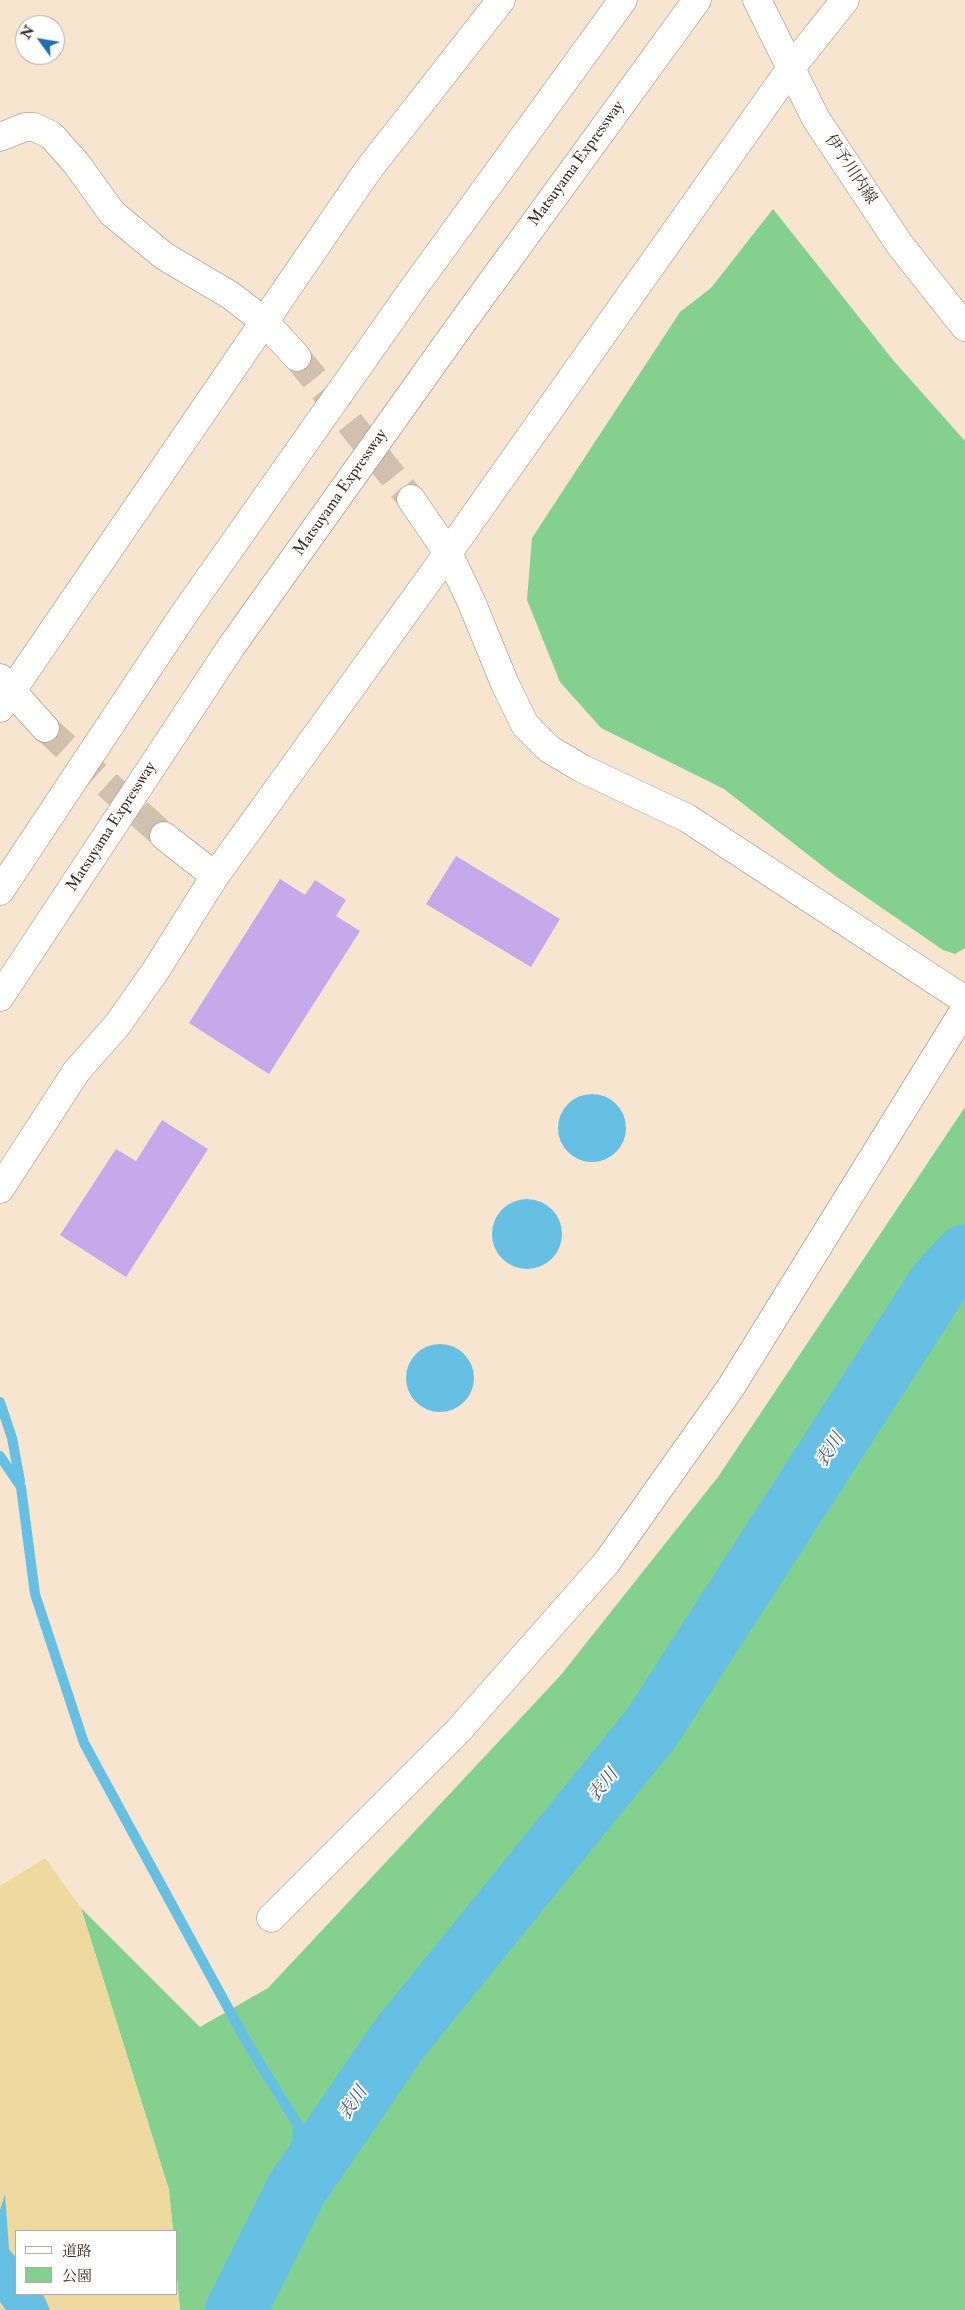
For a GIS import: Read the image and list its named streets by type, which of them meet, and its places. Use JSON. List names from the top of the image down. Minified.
{"streets":{"main road":["Matsuyama Expressway","伊予川内線"]},"water":["表川"],"legend":["道路","公園"],"north":"top left"}
